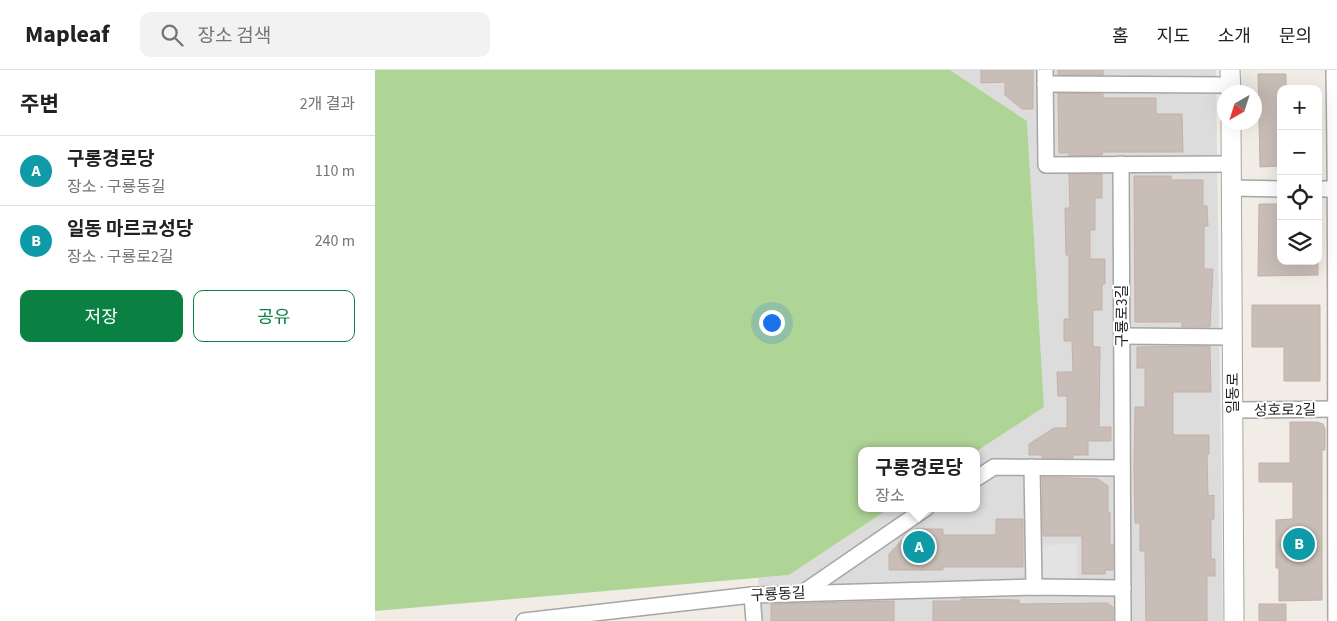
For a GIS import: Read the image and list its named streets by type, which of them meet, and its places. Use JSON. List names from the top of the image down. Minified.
{"streets":{"street":["구룡로3길","일동로","성호로2길","구룡동길"]},"crossings":[["구룡로3길","구룡동길"],["일동로","성호로2길"]],"north":"bottom left","page":{"header":"Mapleaf","search":"장소 검색","nav":["홈","지도","소개","문의"],"heading":["주변","2개 결과"],"map_buttons":["+","−"],"list":[{"mark":"A","name":"구롱경로당","note":"장소 · 구룡동길","value":"110 m"},{"mark":"B","name":"일동 마르코성당","note":"장소 · 구룡로2길","value":"240 m"}],"buttons":["저장","공유"],"popup":["구롱경로당","장소"],"pins":["B","A"]}}
